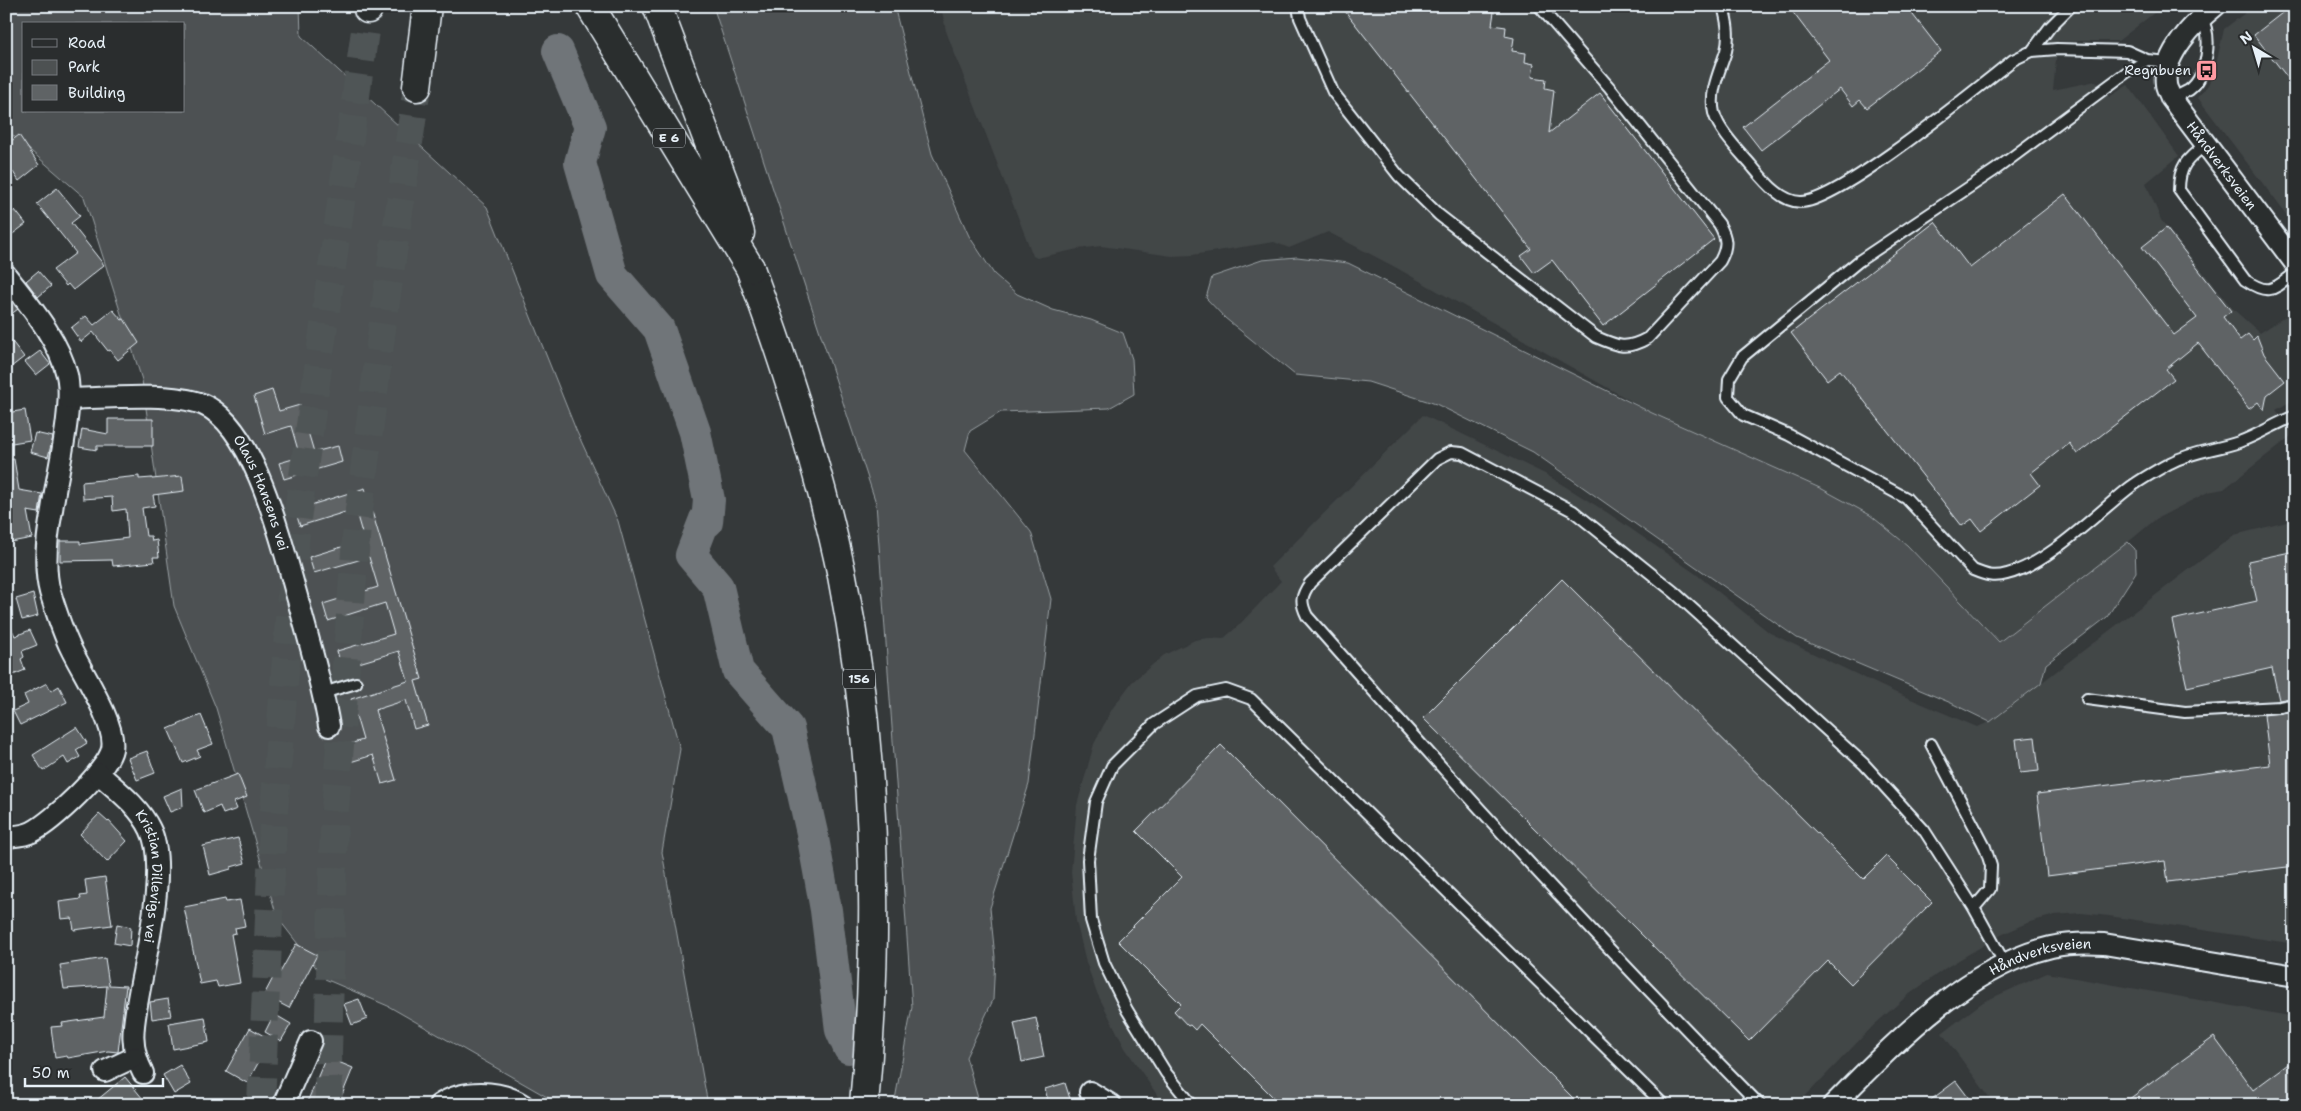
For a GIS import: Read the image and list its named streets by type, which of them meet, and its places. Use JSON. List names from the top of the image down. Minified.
{"streets":{"main road":["E 6","156"],"street":["Håndverksveien","Olaus Hansens vei","Kristian Dillevigs vei"]},"crossings":[["E 6","156"]],"places":{"bus stop":["Regnbuen"]},"legend":["Road","Park","Building"],"scale_bar":"50 m","north":"top left"}
